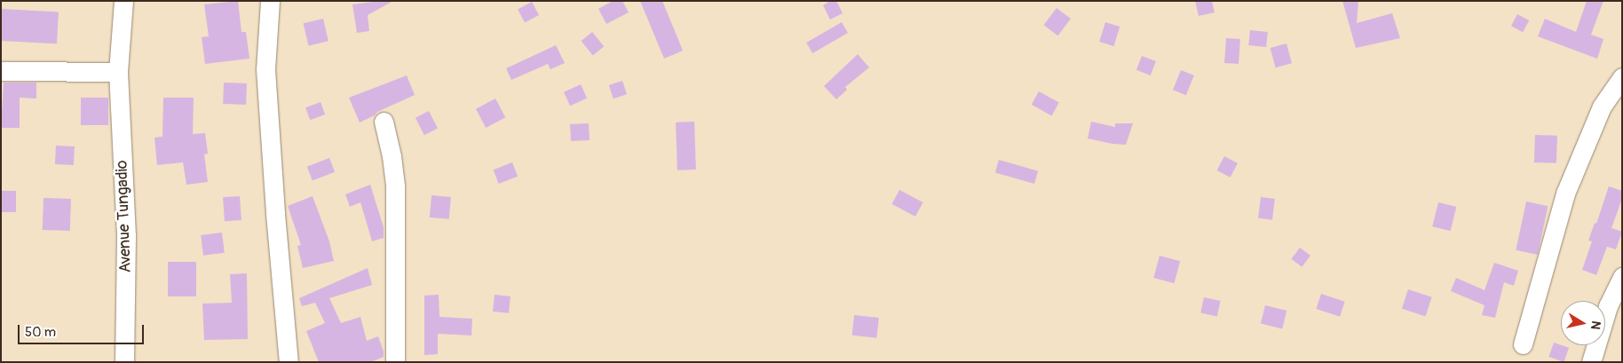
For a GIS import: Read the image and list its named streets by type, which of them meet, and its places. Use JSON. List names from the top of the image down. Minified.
{"streets":{"street":["Avenue Tungadio"]},"scale_bar":"50 m","north":"right"}
